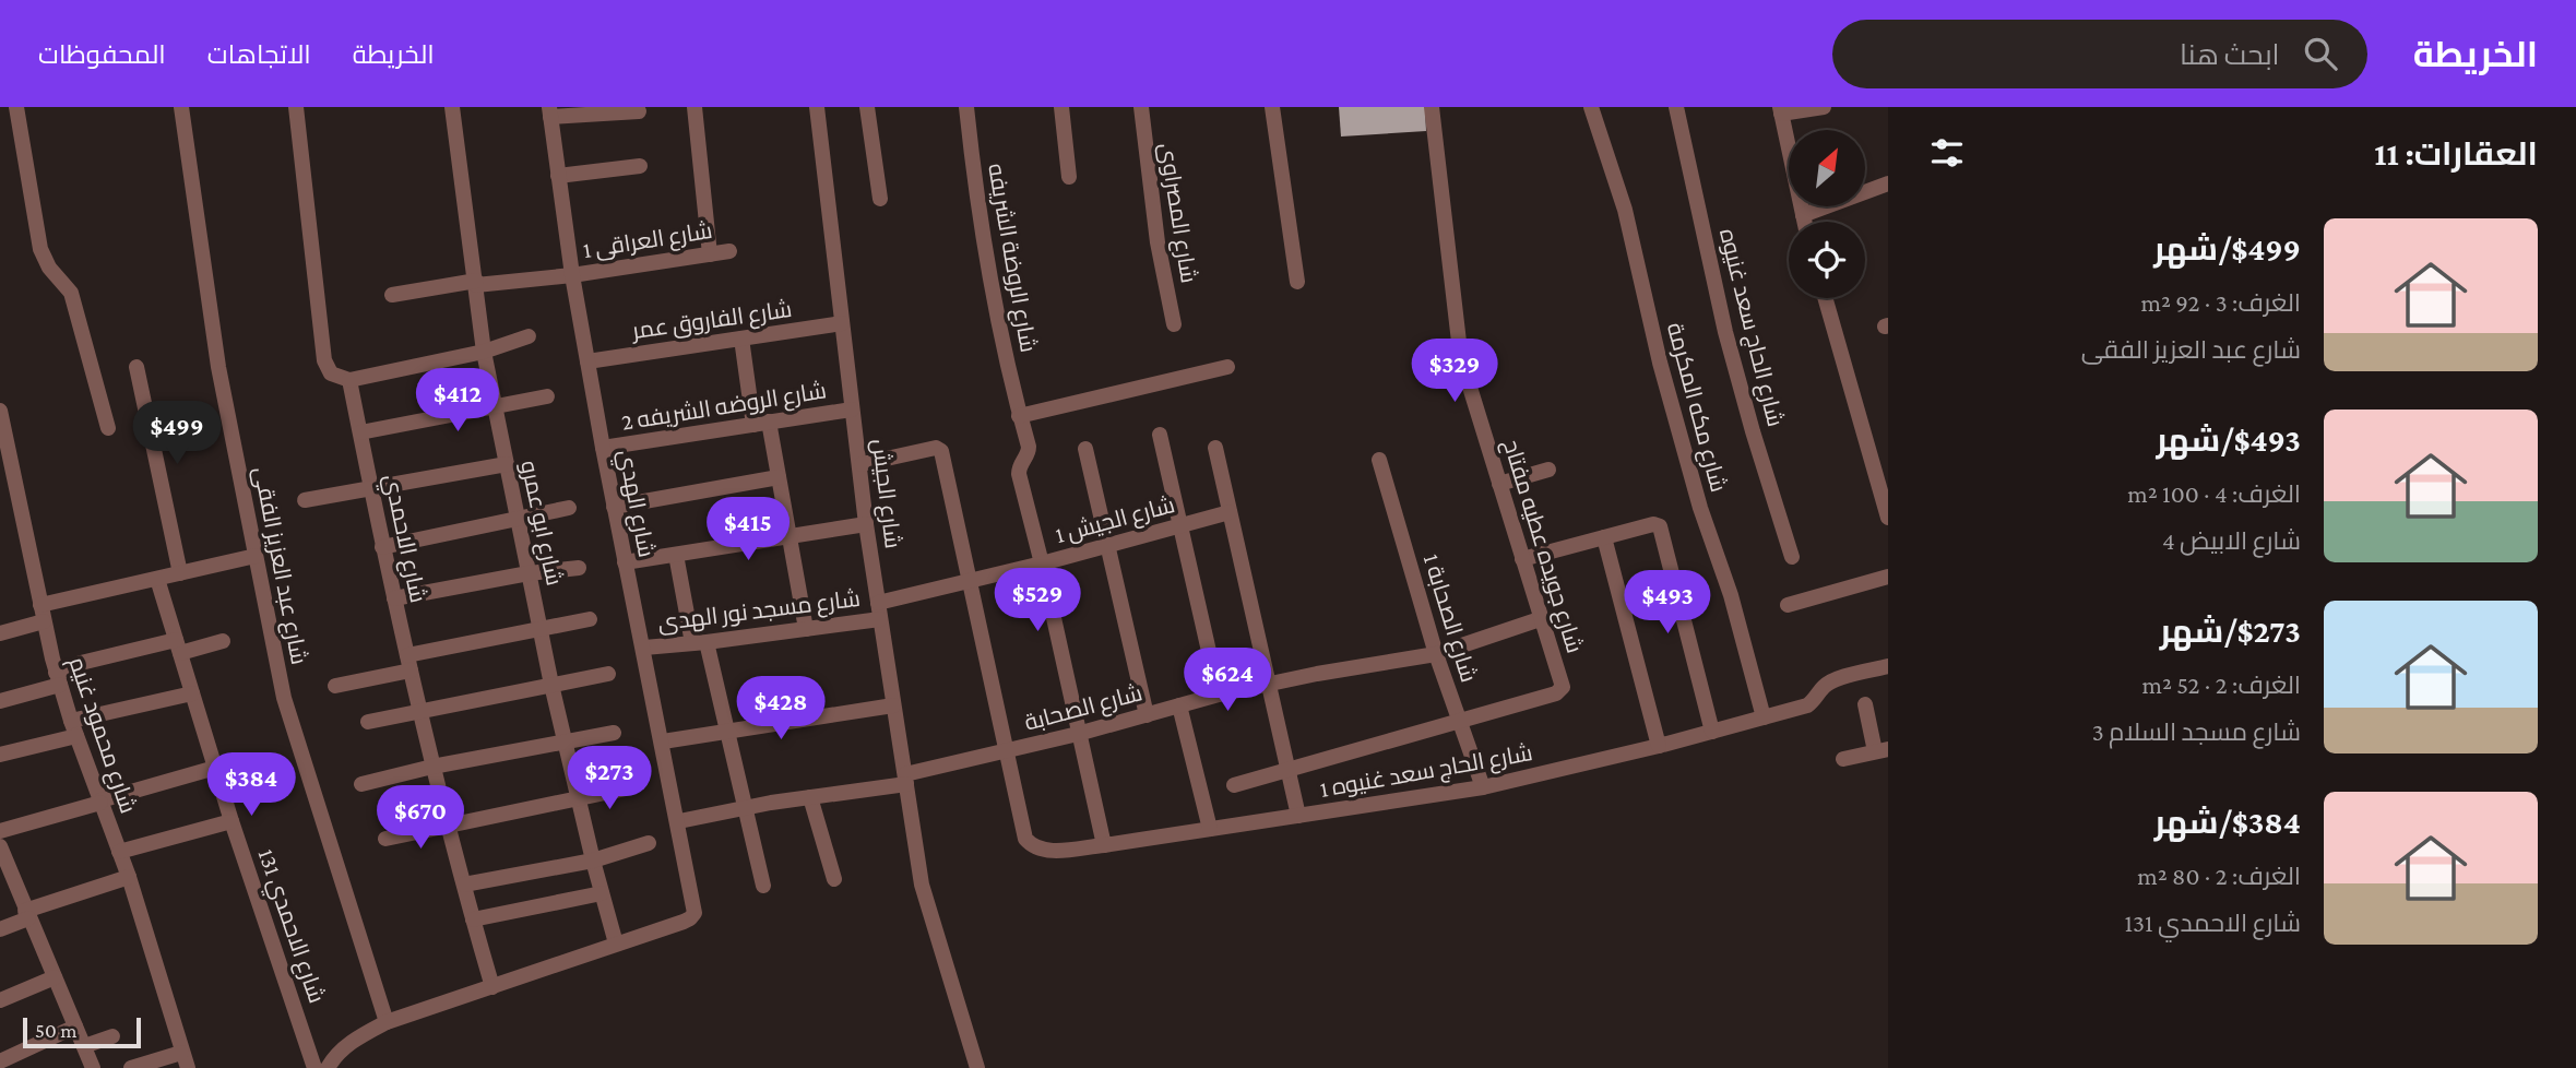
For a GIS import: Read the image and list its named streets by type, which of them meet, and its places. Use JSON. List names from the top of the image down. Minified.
{"streets":{"street":["شارع المصراوى","شارع العراقى 1","شارع الروضة الشريفه","شارع الفاروق عمر","شارع الحاج سعد غنيوه","شارع الروضه الشريفه 2","شارع مكه المكرمة","شارع الجيش","شارع الهدي","شارع الجيش 1","شارع ابو عمرو","شارع الاحمدي","شارع جويده عطيه مفتاح","شارع عبد العزيز الفقى","شارع مسجد نور الهدى","شارع الصحابة 1","شارع الصحابة","شارع محمود غنيم","شارع الحاج سعد غنيوه 1","شارع الاحمدي 131"]},"crossings":[["شارع العراقى 1","شارع الهدي"],["شارع العراقى 1","شارع ابو عمرو"],["شارع الروضة الشريفه","شارع الجيش 1"],["شارع الروضة الشريفه","شارع الصحابة"],["شارع الروضة الشريفه","شارع الحاج سعد غنيوه 1"],["شارع الفاروق عمر","شارع الجيش"],["شارع الفاروق عمر","شارع الهدي"],["شارع الروضه الشريفه 2","شارع الجيش"],["شارع الروضه الشريفه 2","شارع الهدي"],["شارع مكه المكرمة","شارع الحاج سعد غنيوه 1"],["شارع الجيش","شارع الجيش 1"],["شارع الجيش","شارع مسجد نور الهدى"],["شارع الجيش","شارع الصحابة"],["شارع الهدي","شارع ابو عمرو"],["شارع الهدي","شارع مسجد نور الهدى"],["شارع الهدي","شارع الصحابة"],["شارع الجيش 1","شارع مسجد نور الهدى"],["شارع جويده عطيه مفتاح","شارع الصحابة 1"],["شارع جويده عطيه مفتاح","شارع الصحابة"],["شارع الصحابة 1","شارع الصحابة"],["شارع الصحابة 1","شارع الحاج سعد غنيوه 1"],["شارع الصحابة","شارع الحاج سعد غنيوه 1"]],"scale_bar":"50 m","north":"top right","page":{"header":"الخريطة","search":"ابحث هنا","nav":["الخريطة","الاتجاهات","المحفوظات"],"heading":"العقارات: 11","list":[{"name":"$499/شهر","note":"الغرف: 3 · 92 m² · شارع عبد العزيز الفقى"},{"name":"$493/شهر","note":"الغرف: 4 · 100 m² · شارع الابيض 4"},{"name":"$273/شهر","note":"الغرف: 2 · 52 m² · شارع مسجد السلام 3"},{"name":"$384/شهر","note":"الغرف: 2 · 80 m² · شارع الاحمدي 131"}],"price":["$329","$412","$499","$415","$529","$493","$624","$428","$273","$384","$670"],"scale":"50 m"}}
